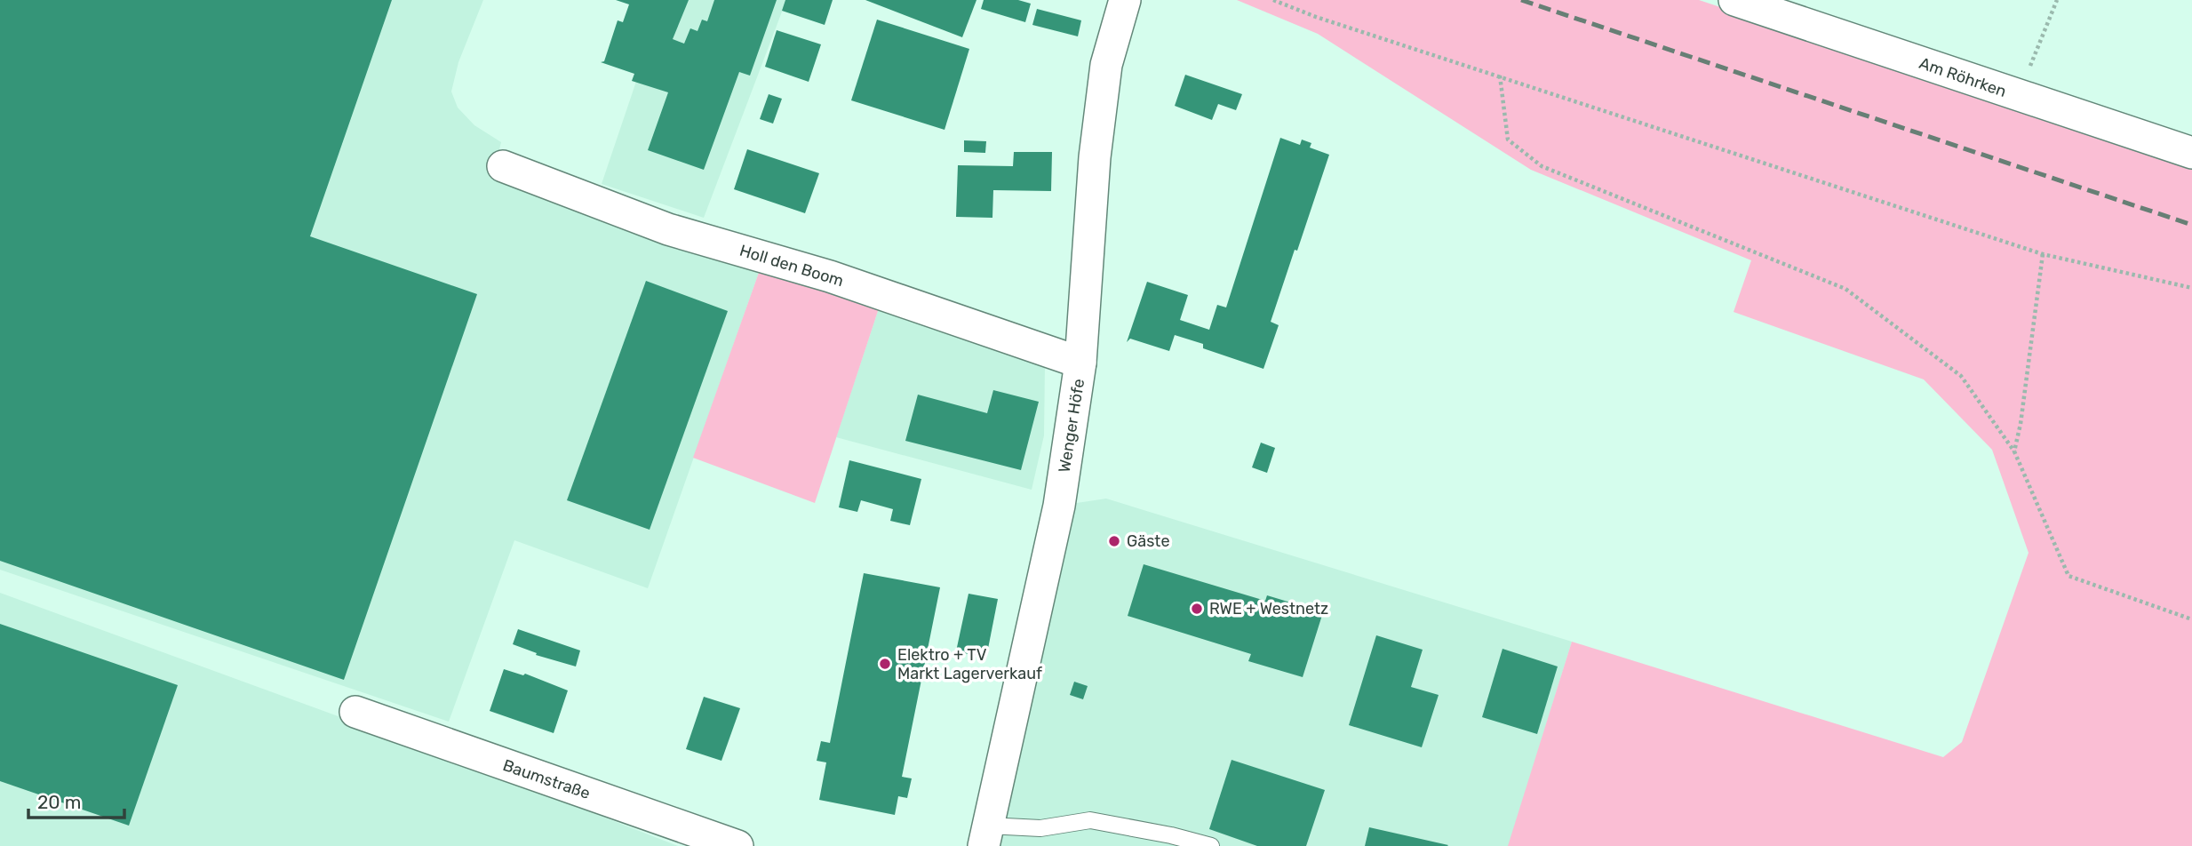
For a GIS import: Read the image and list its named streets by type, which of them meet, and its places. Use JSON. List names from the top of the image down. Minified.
{"streets":{"street":["Am Röhrken","Holl den Boom","Wenger Höfe","Baumstraße"]},"crossings":[["Holl den Boom","Wenger Höfe"]],"places":["Gäste","RWE + Westnetz","Elektro + TV Markt Lagerverkauf"],"scale_bar":"20 m"}
